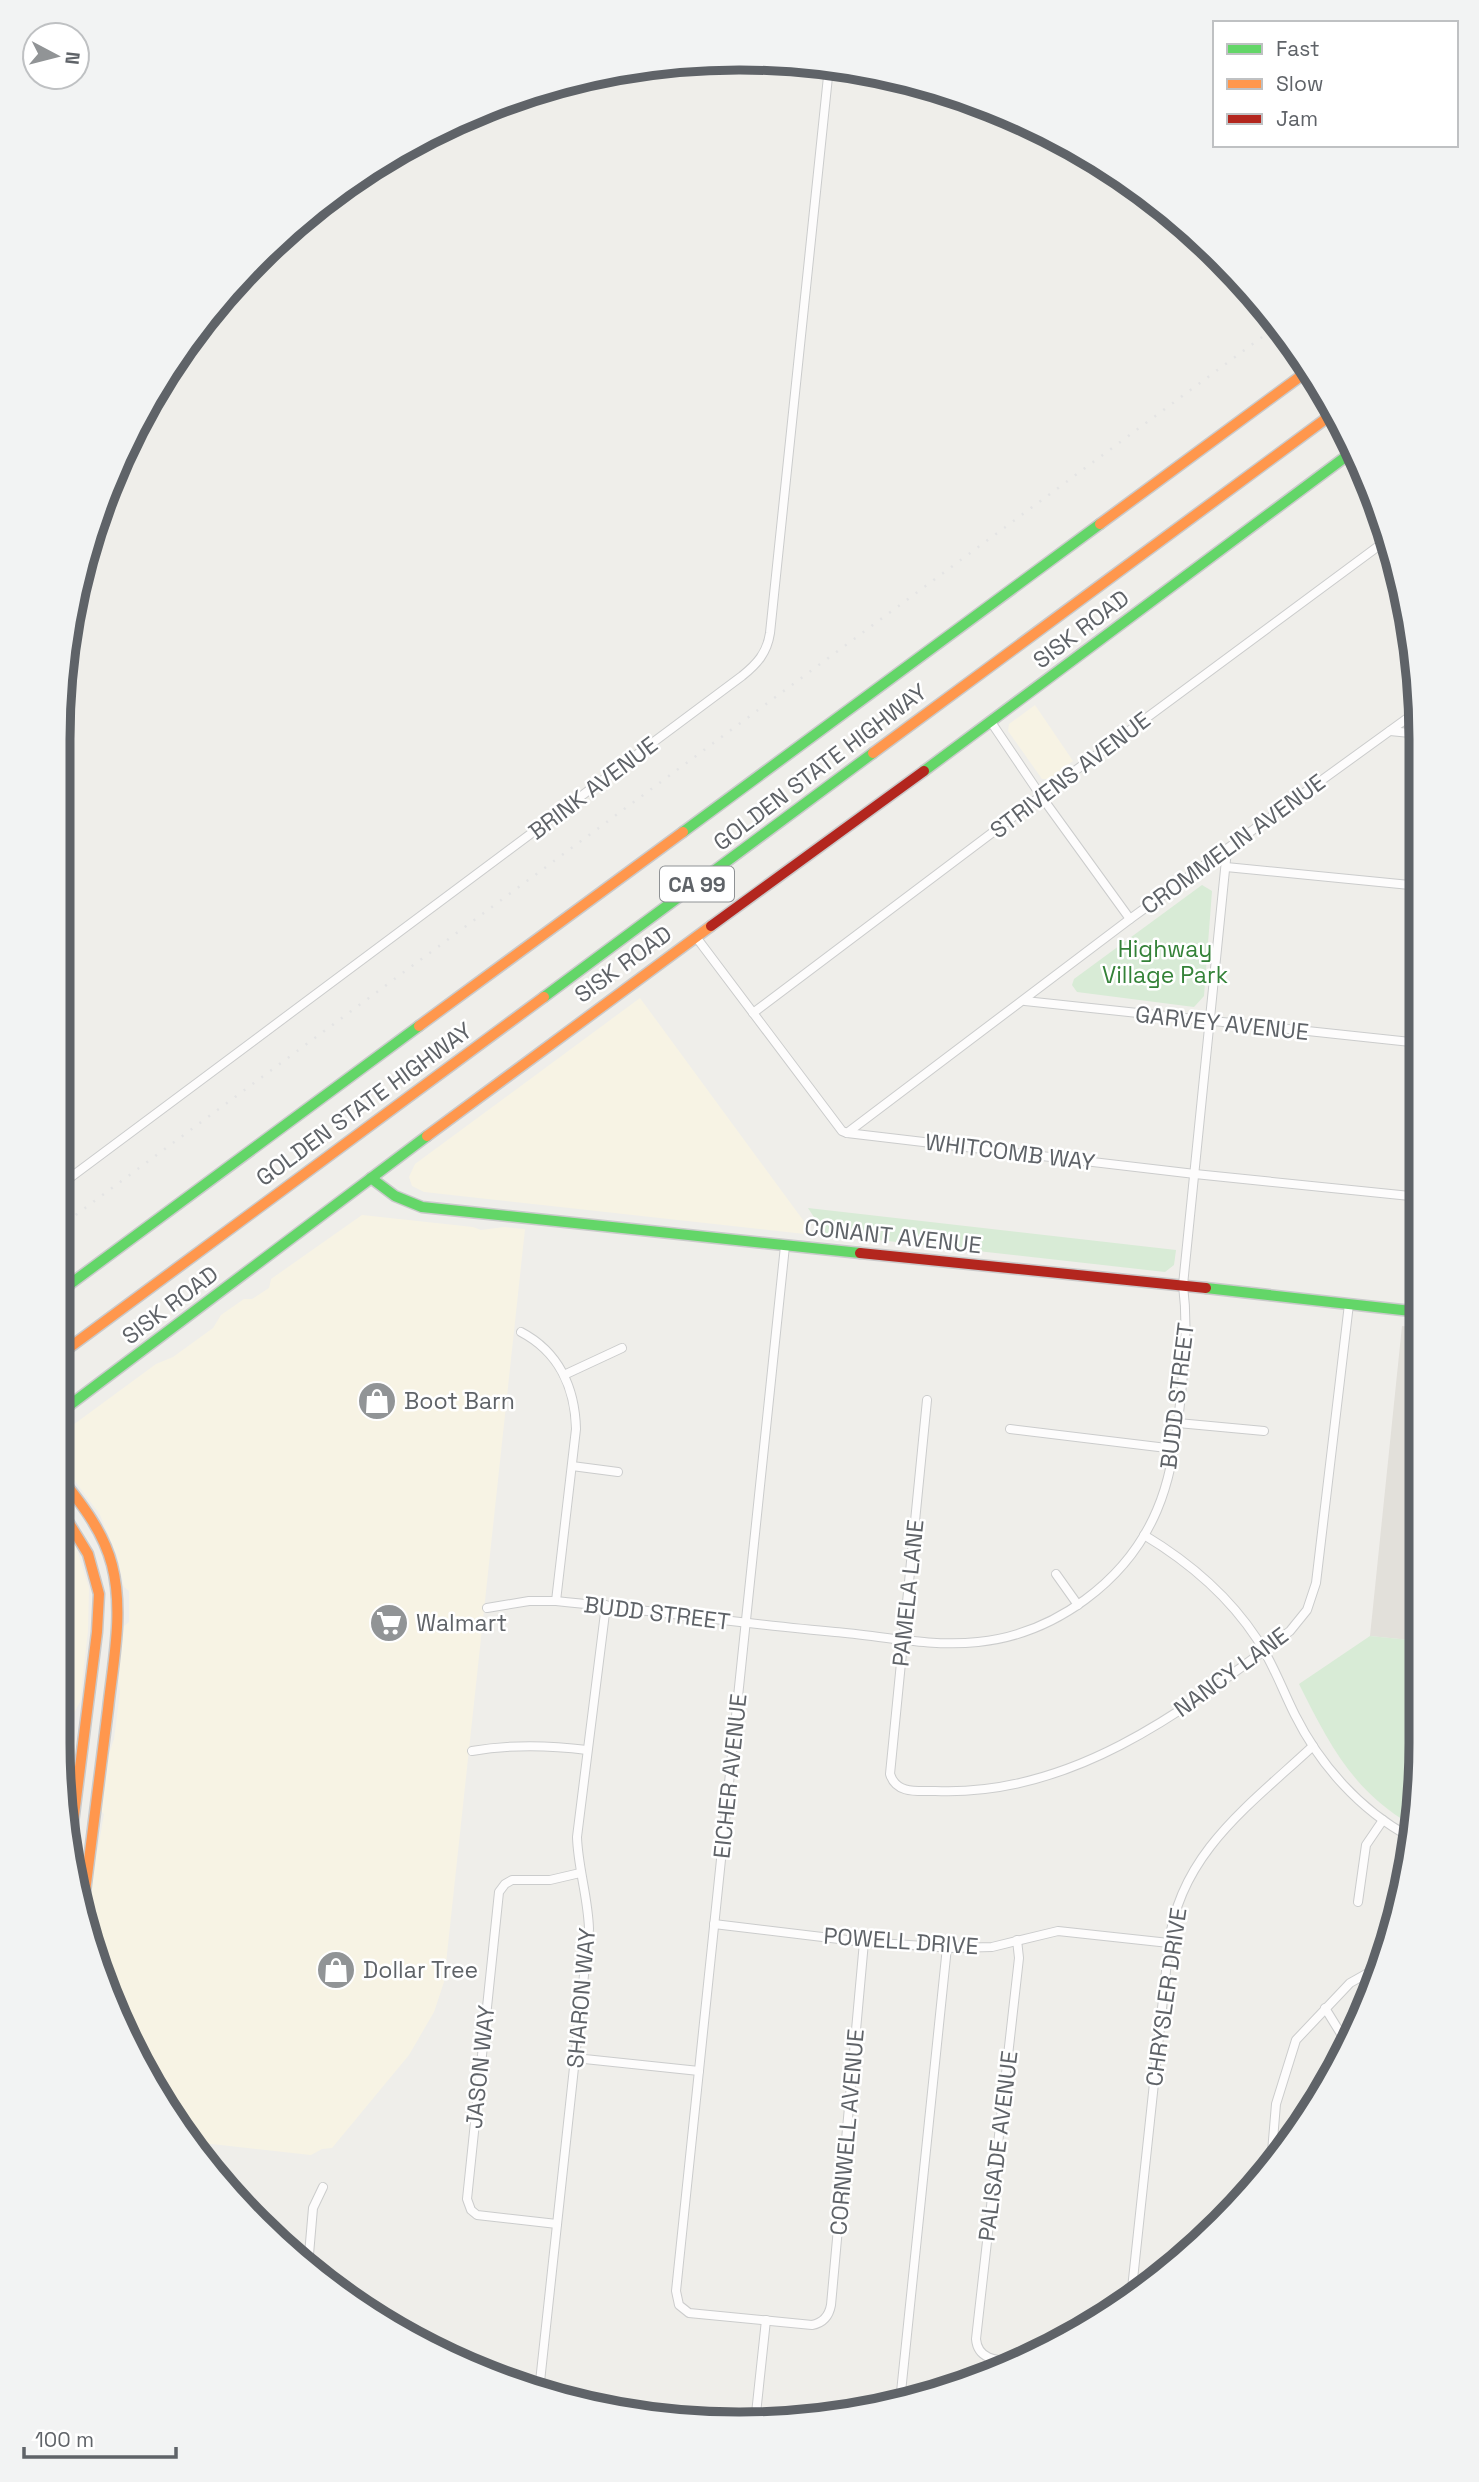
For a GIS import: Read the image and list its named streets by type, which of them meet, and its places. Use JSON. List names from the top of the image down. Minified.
{"streets":{"main road":["SISK ROAD","GOLDEN STATE HIGHWAY","CA 99","CONANT AVENUE"],"street":["STRIVENS AVENUE","BRINK AVENUE","CROMMELIN AVENUE","GARVEY AVENUE","WHITCOMB WAY","BUDD STREET","PAMELA LANE","NANCY LANE","EICHER AVENUE","POWELL DRIVE","CHRYSLER DRIVE","SHARON WAY","JASON WAY","CORNWELL AVENUE","PALISADE AVENUE"]},"crossings":[["SISK ROAD","CONANT AVENUE"],["CROMMELIN AVENUE","GARVEY AVENUE"],["CROMMELIN AVENUE","WHITCOMB WAY"],["CROMMELIN AVENUE","BUDD STREET"],["GARVEY AVENUE","BUDD STREET"],["WHITCOMB WAY","BUDD STREET"],["CONANT AVENUE","BUDD STREET"],["CONANT AVENUE","NANCY LANE"],["CONANT AVENUE","EICHER AVENUE"],["BUDD STREET","PAMELA LANE"],["BUDD STREET","EICHER AVENUE"],["BUDD STREET","SHARON WAY"],["PAMELA LANE","NANCY LANE"],["EICHER AVENUE","POWELL DRIVE"],["EICHER AVENUE","CORNWELL AVENUE"],["POWELL DRIVE","CHRYSLER DRIVE"],["POWELL DRIVE","CORNWELL AVENUE"],["POWELL DRIVE","PALISADE AVENUE"],["SHARON WAY","JASON WAY"]],"parks":["Highway Village Park"],"places":{"shop":["Boot Barn","Dollar Tree"],"supermarket":["Walmart"]},"legend":["Fast","Slow","Jam"],"scale_bar":"100 m","north":"right"}
